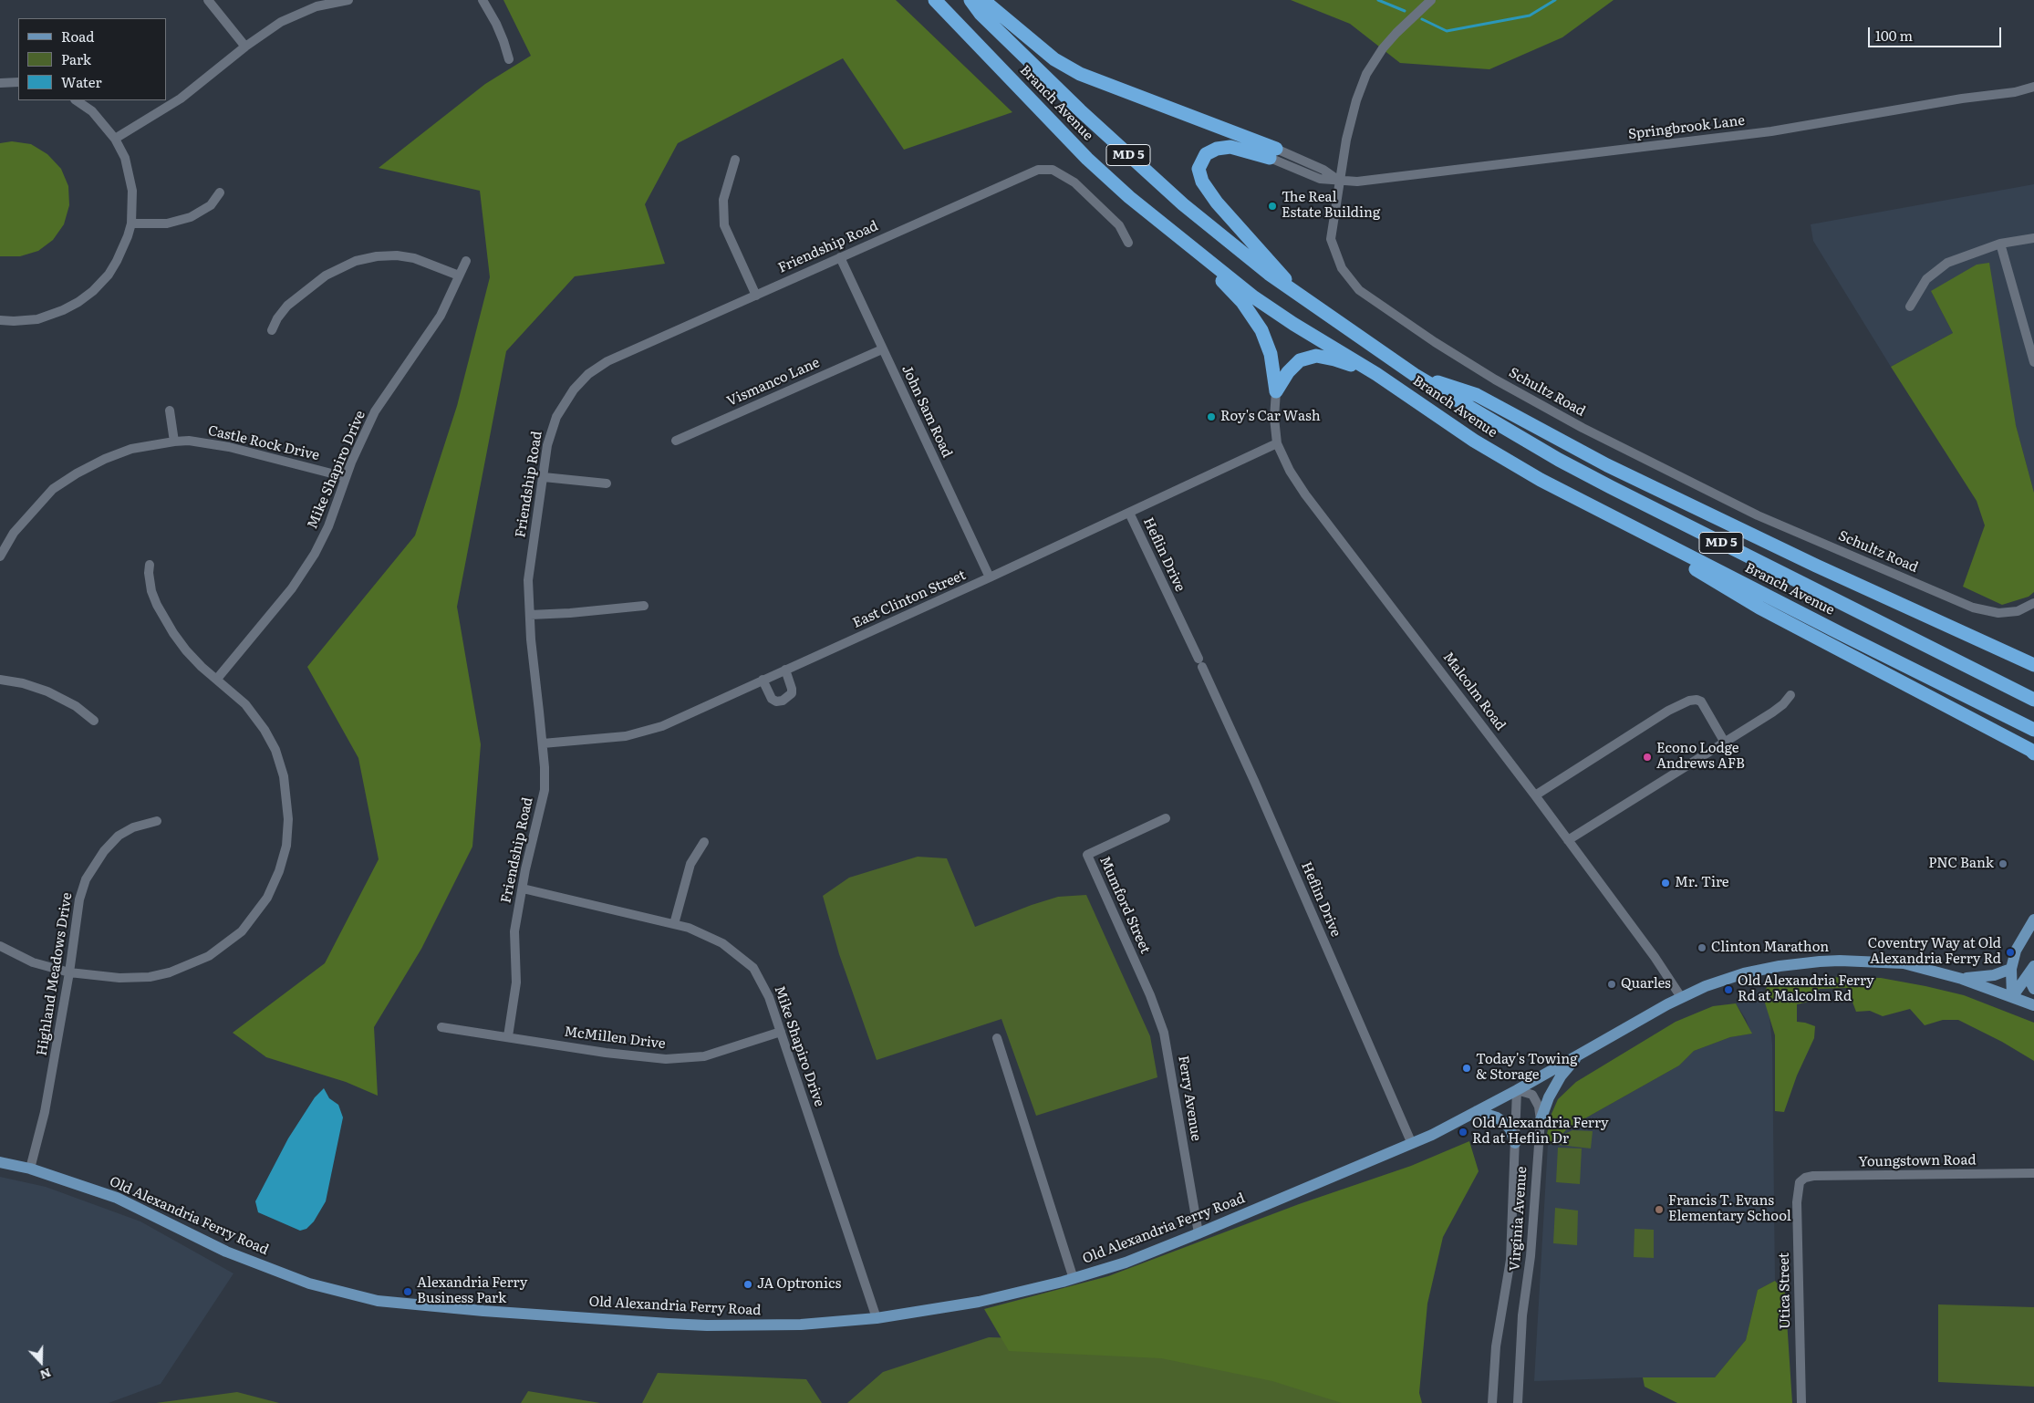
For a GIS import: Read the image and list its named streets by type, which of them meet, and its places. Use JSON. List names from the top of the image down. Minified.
{"streets":{"highway":["Branch Avenue","MD 5"],"main road":["Old Alexandria Ferry Road"],"street":["Springbrook Lane","Friendship Road","Vismanco Lane","Schultz Road","John Sam Road","Castle Rock Drive","Mike Shapiro Drive","Heflin Drive","East Clinton Street","Malcolm Road","Mumford Street","Highland Meadows Drive","McMillen Drive","Ferry Avenue","Youngstown Road","Virginia Avenue","Utica Street"]},"crossings":[["Springbrook Lane","Schultz Road"],["Friendship Road","John Sam Road"],["Friendship Road","Mike Shapiro Drive"],["Friendship Road","East Clinton Street"],["Friendship Road","McMillen Drive"],["Vismanco Lane","John Sam Road"],["John Sam Road","East Clinton Street"],["Castle Rock Drive","Mike Shapiro Drive"],["Mike Shapiro Drive","McMillen Drive"],["Mike Shapiro Drive","Old Alexandria Ferry Road"],["Heflin Drive","East Clinton Street"],["Heflin Drive","Old Alexandria Ferry Road"],["East Clinton Street","Malcolm Road"],["Malcolm Road","Old Alexandria Ferry Road"],["Mumford Street","Ferry Avenue"],["Highland Meadows Drive","Old Alexandria Ferry Road"],["Ferry Avenue","Old Alexandria Ferry Road"],["Youngstown Road","Utica Street"],["Old Alexandria Ferry Road","Virginia Avenue"]],"places":["The Real Estate Building","Roy's Car Wash","Econo Lodge Andrews AFB","PNC Bank","Mr. Tire","Clinton Marathon","Coventry Way at Old Alexandria Ferry Rd","Quarles","Old Alexandria Ferry Rd at Malcolm Rd","Today's Towing & Storage","Old Alexandria Ferry Rd at Heflin Dr","Francis T. Evans Elementary School","JA Optronics","Alexandria Ferry Business Park"],"legend":["Road","Park","Water"],"scale_bar":"100 m","north":"bottom"}
